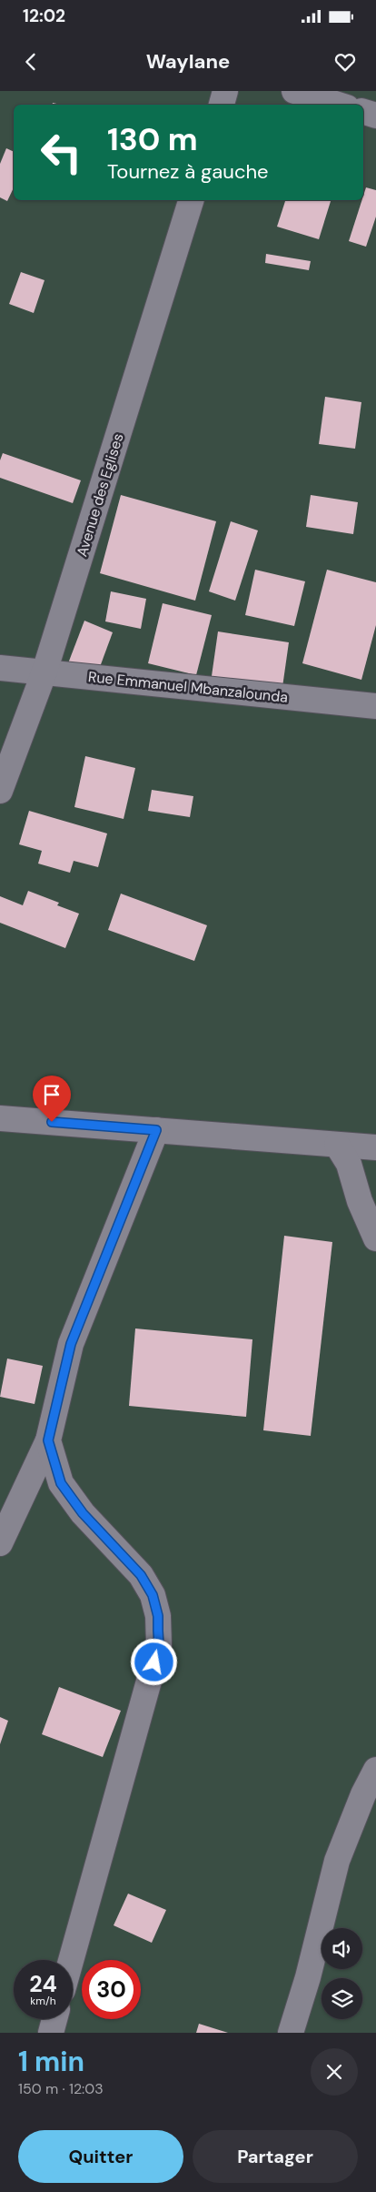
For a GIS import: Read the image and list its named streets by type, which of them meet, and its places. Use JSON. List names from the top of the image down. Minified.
{"streets":{"street":["Avenue des Eglises","Rue Emmanuel Mbanzalounda"]},"crossings":[["Avenue des Eglises","Rue Emmanuel Mbanzalounda"]],"page":{"status":"12:02","header":"Waylane","turn":["130 m","Tournez à gauche"],"speed":"24 km/h","limit":"30","heading":["1 min","150 m · 12:03"],"buttons":["Quitter","Partager"]}}
